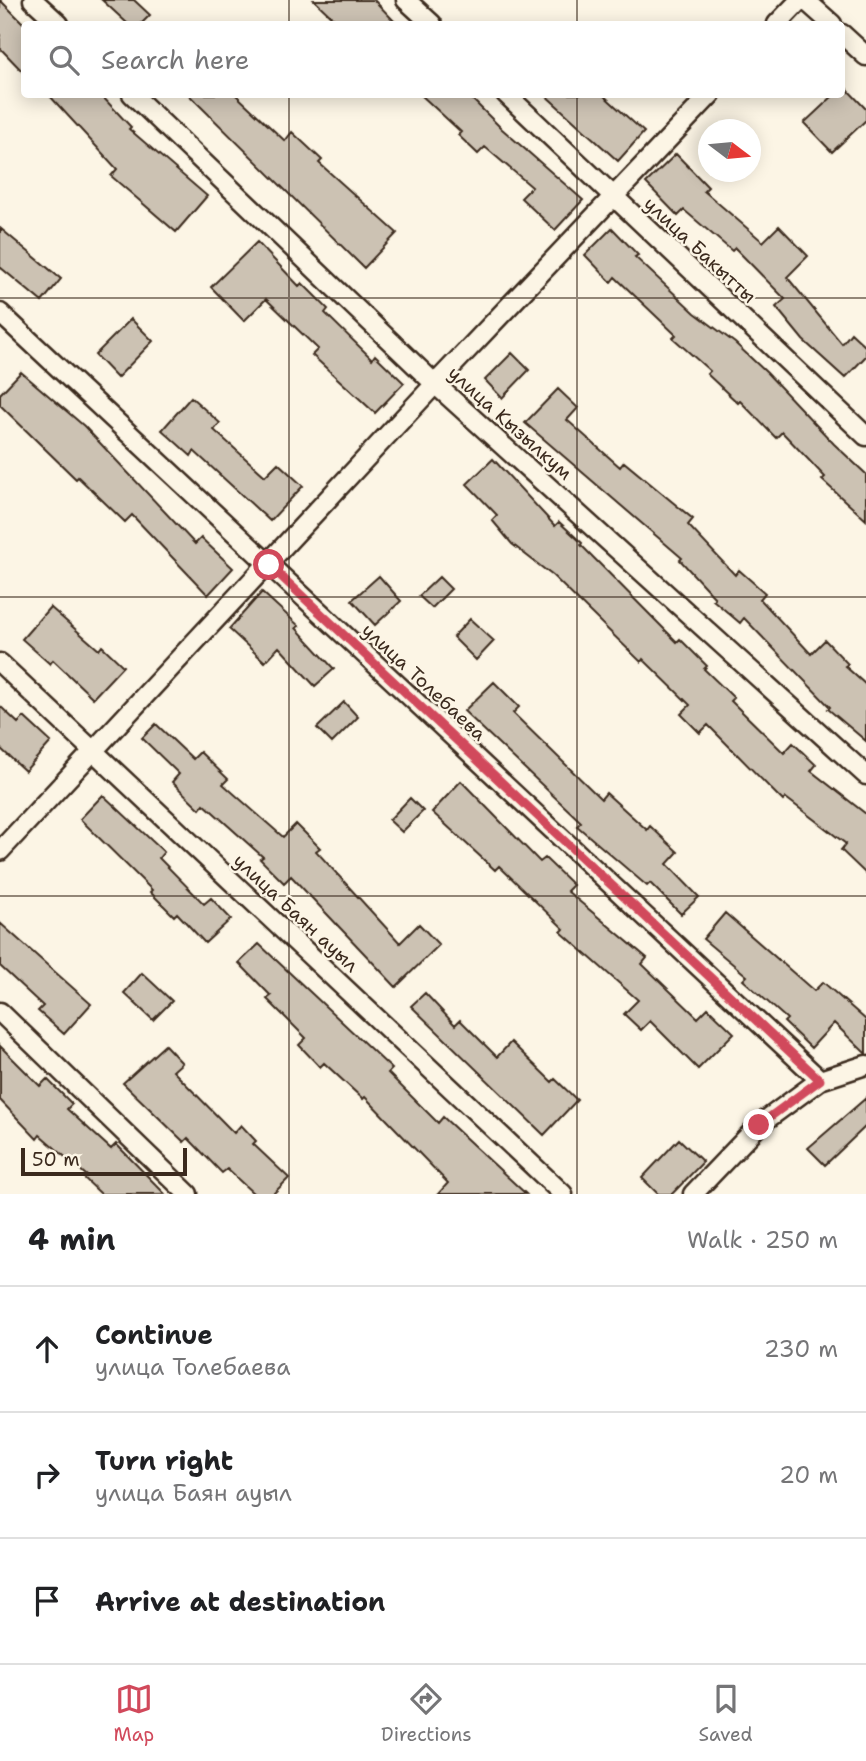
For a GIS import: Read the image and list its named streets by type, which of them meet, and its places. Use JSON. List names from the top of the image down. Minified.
{"streets":{"street":["улица Бакытты","улица Кызылкум","улица Толебаева","улица Баян ауыл"]},"scale_bar":"50 m","north":"right","page":{"search":"Search here","scale":"50 m","heading":["4 min","Walk · 250 m"],"list":[["Continue","улица Толебаева","230 m"],["Turn right","улица Баян ауыл","20 m"],"Arrive at destination"],"nav":["Map","Directions","Saved"]}}
